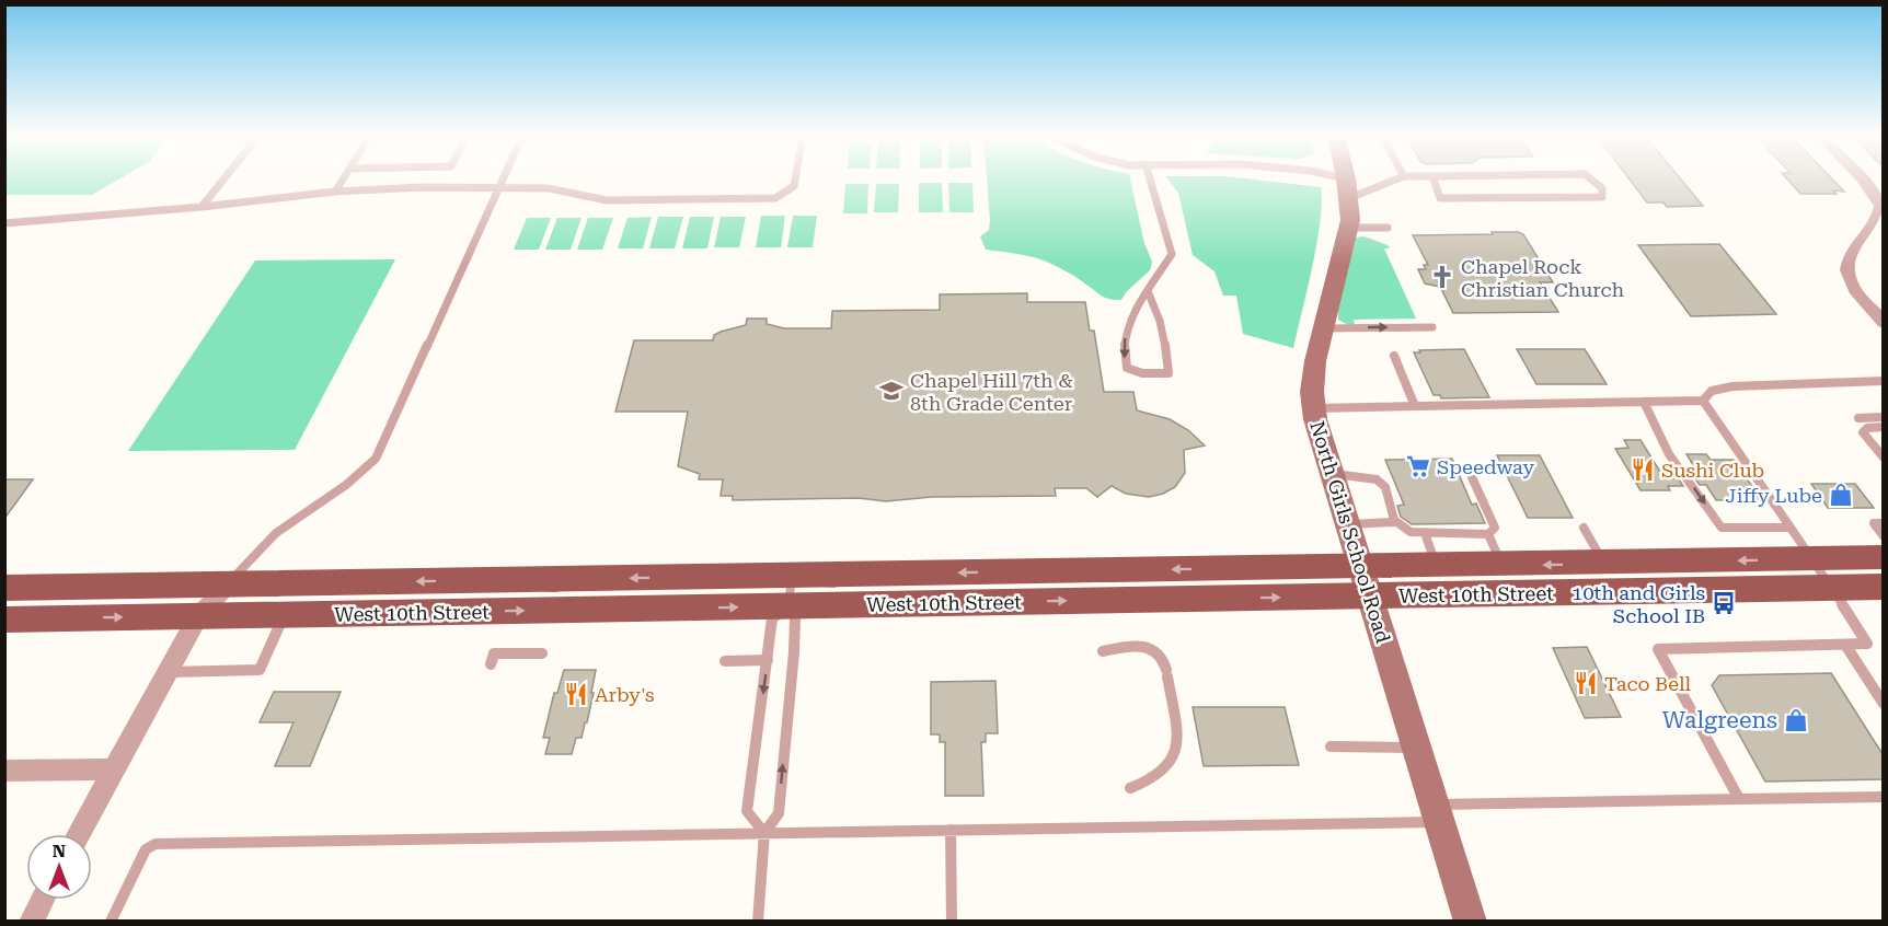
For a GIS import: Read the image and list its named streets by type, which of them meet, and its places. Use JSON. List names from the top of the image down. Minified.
{"streets":{"main road":["North Girls School Road","West 10th Street"]},"crossings":[["North Girls School Road","West 10th Street"]],"places":{"church":["Chapel Rock Christian Church"],"school or university":["Chapel Hill 7th & 8th Grade Center"],"supermarket":["Speedway"],"restaurant":["Sushi Club","Taco Bell","Arby's"],"shop":["Jiffy Lube","Walgreens"],"bus stop":["10th and Girls School IB"]},"north":"top"}
